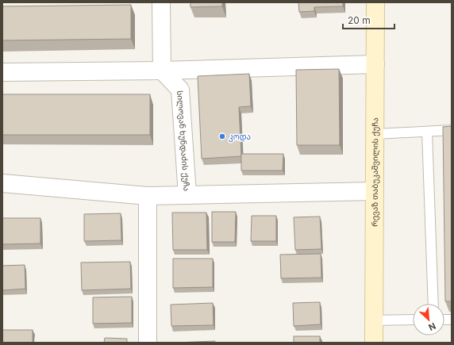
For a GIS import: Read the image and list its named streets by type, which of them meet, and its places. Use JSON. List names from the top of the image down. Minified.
{"streets":{"main road":["რევაზ თაბუკაშვილის ქუჩა"],"street":["სილოვან ხუნდაძის ქუჩა"]},"places":["კოდა"],"scale_bar":"20 m","north":"bottom right"}
